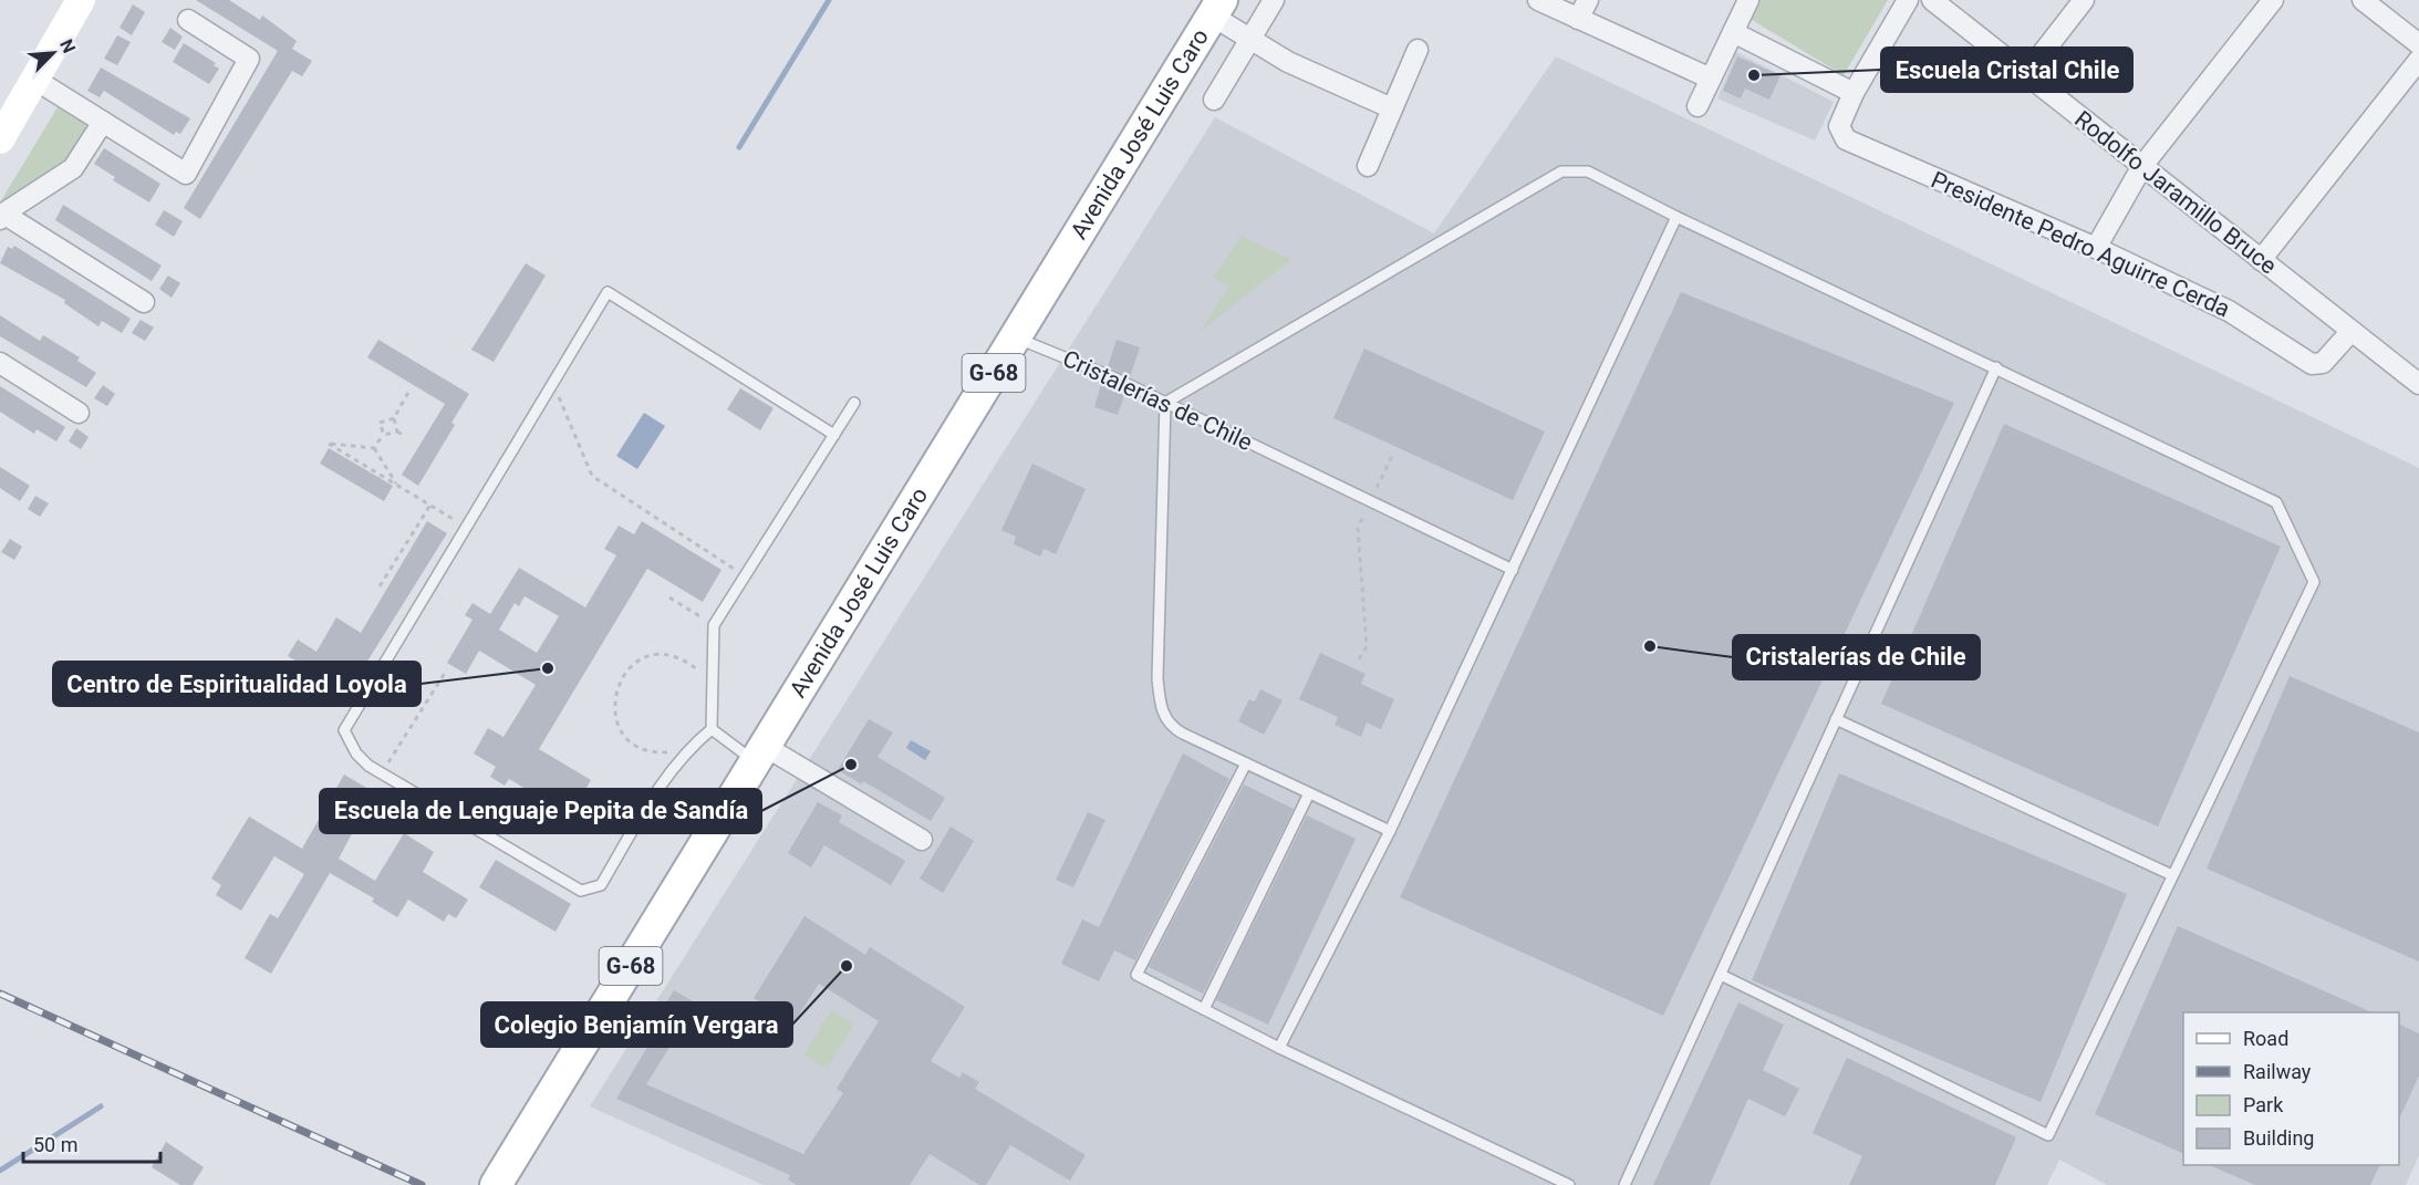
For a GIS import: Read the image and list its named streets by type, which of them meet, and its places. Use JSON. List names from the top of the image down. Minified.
{"streets":{"main road":["Avenida José Luis Caro","G-68"],"street":["Rodolfo Jaramillo Bruce","Presidente Pedro Aguirre Cerda"],"lane":["Cristalerías de Chile"]},"crossings":[["Avenida José Luis Caro","Cristalerías de Chile"],["Rodolfo Jaramillo Bruce","Presidente Pedro Aguirre Cerda"]],"places":["Escuela Cristal Chile","Cristalerías de Chile","Centro de Espiritualidad Loyola","Escuela de Lenguaje Pepita de Sandía","Colegio Benjamín Vergara"],"legend":["Road","Railway","Park","Building"],"scale_bar":"50 m","north":"top right"}
